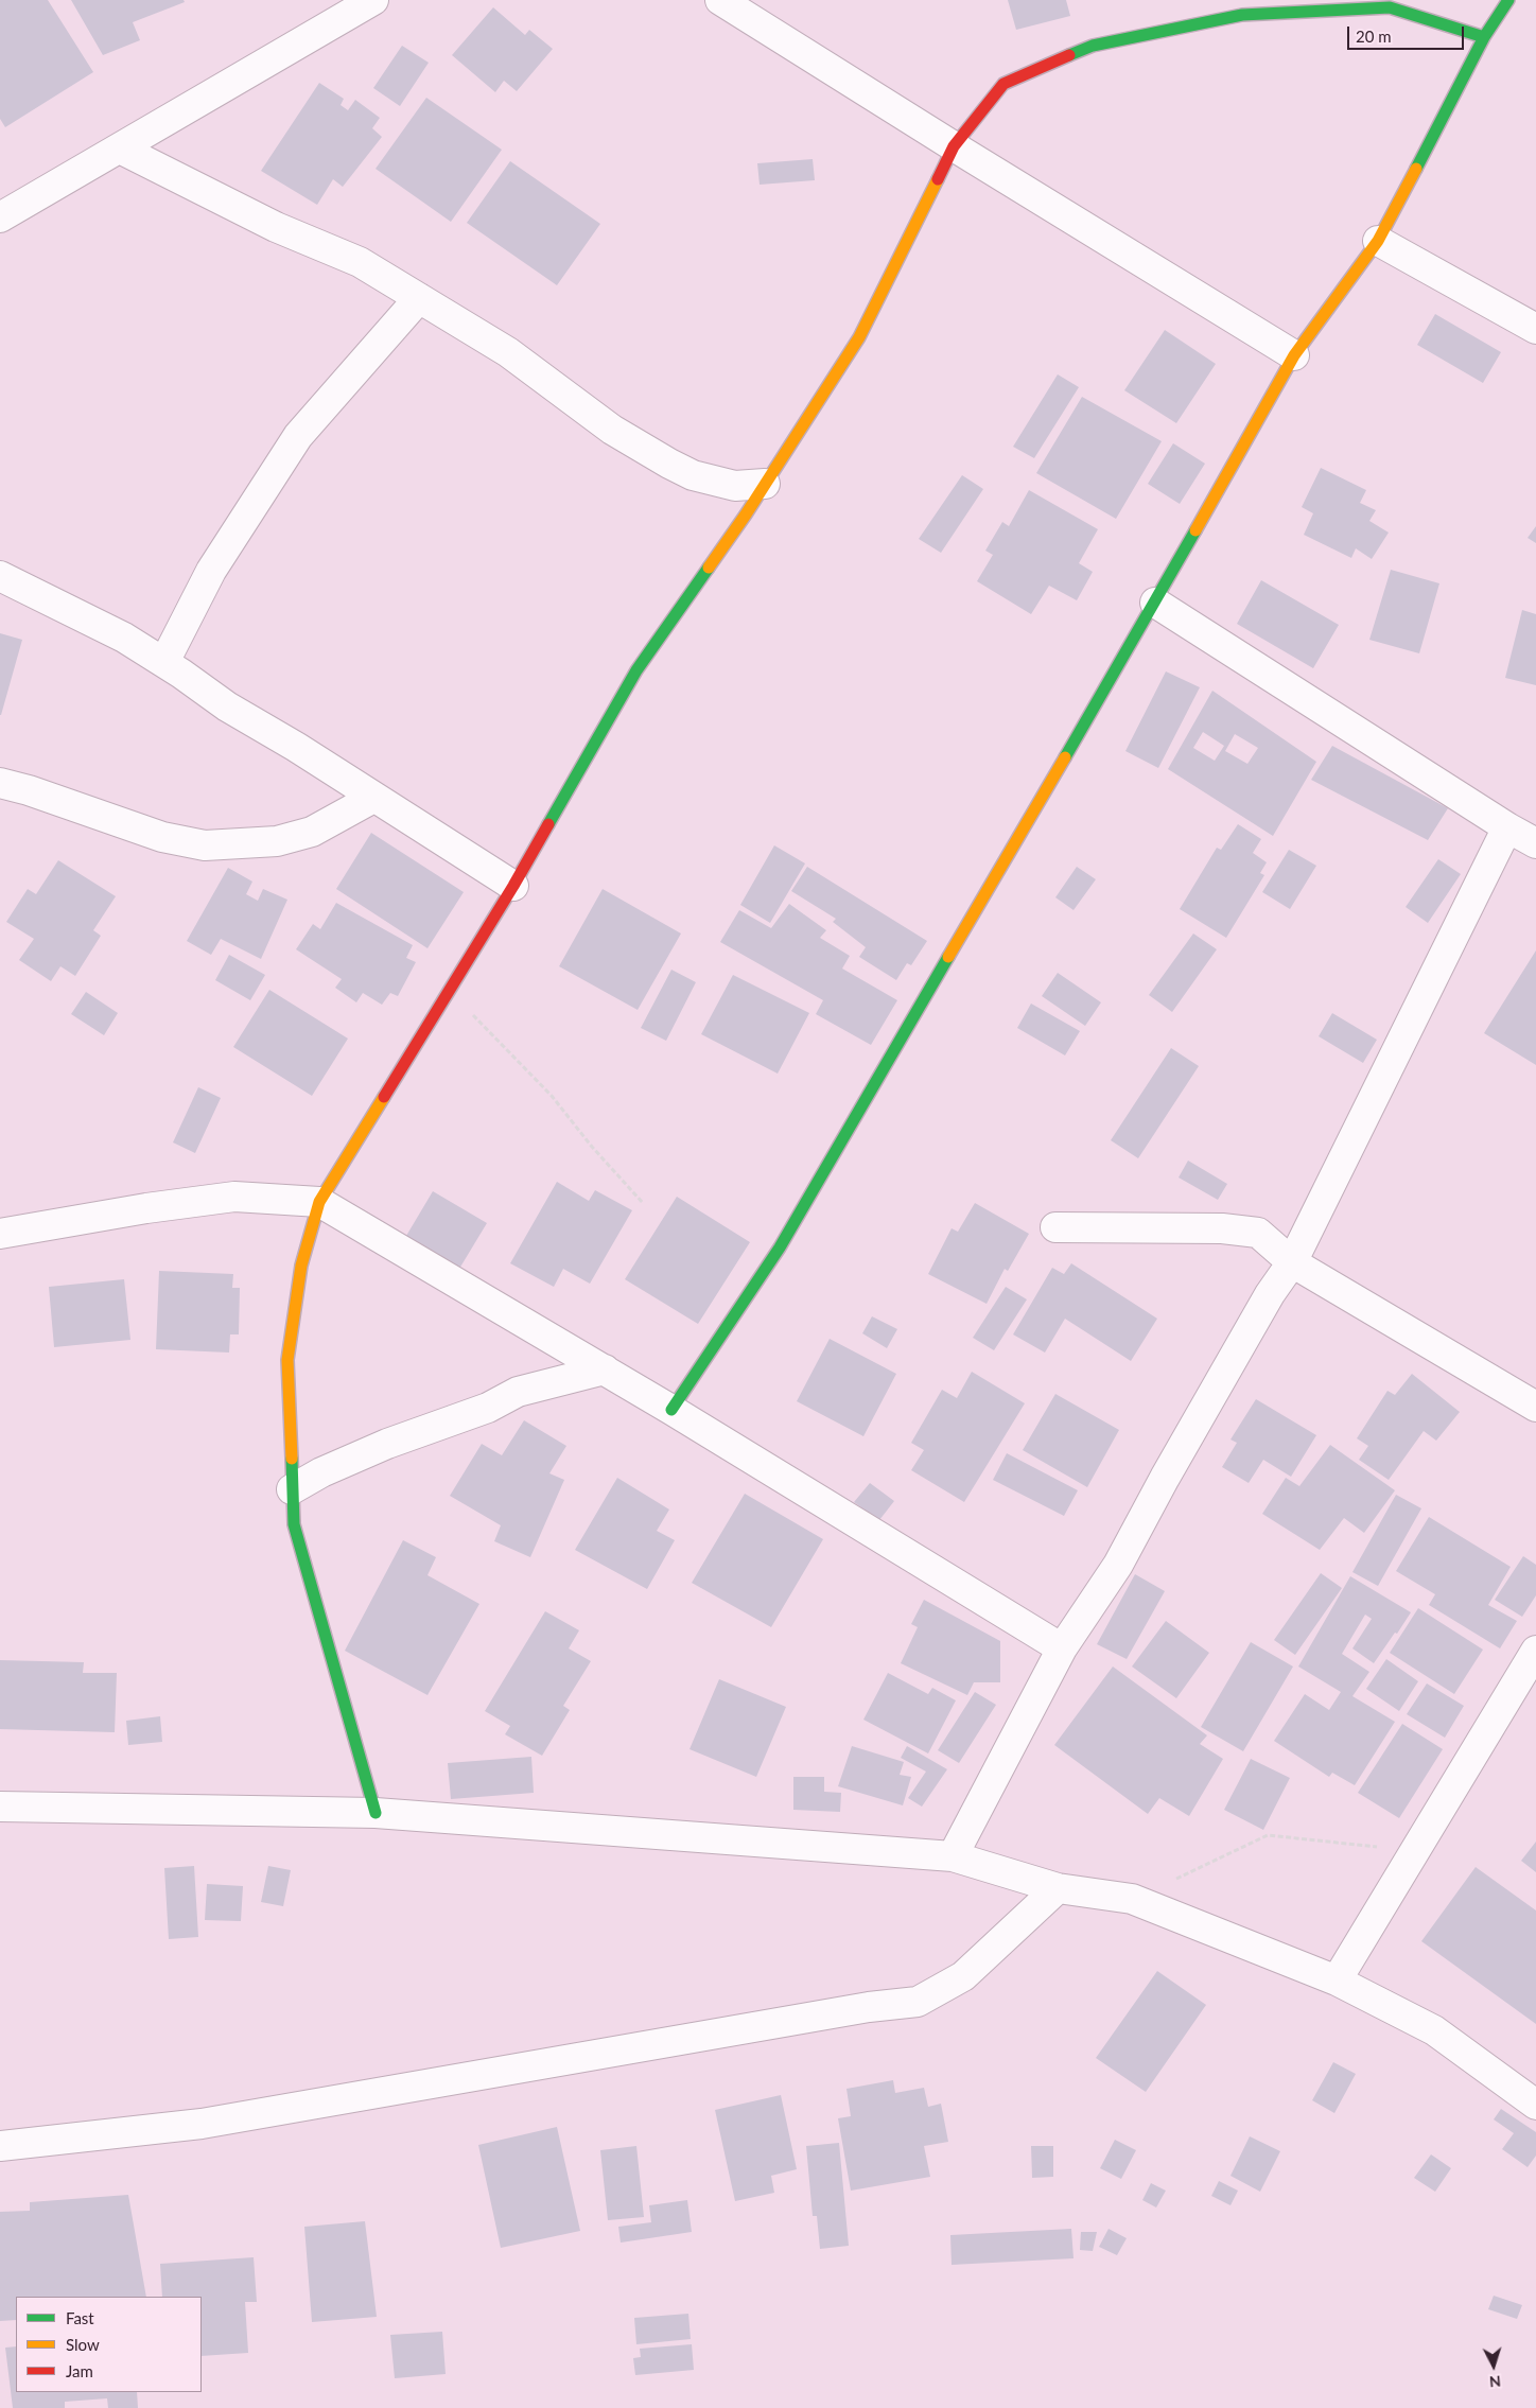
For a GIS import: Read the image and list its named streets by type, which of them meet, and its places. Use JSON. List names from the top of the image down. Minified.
{"legend":["Fast","Slow","Jam"],"scale_bar":"20 m","north":"bottom"}
